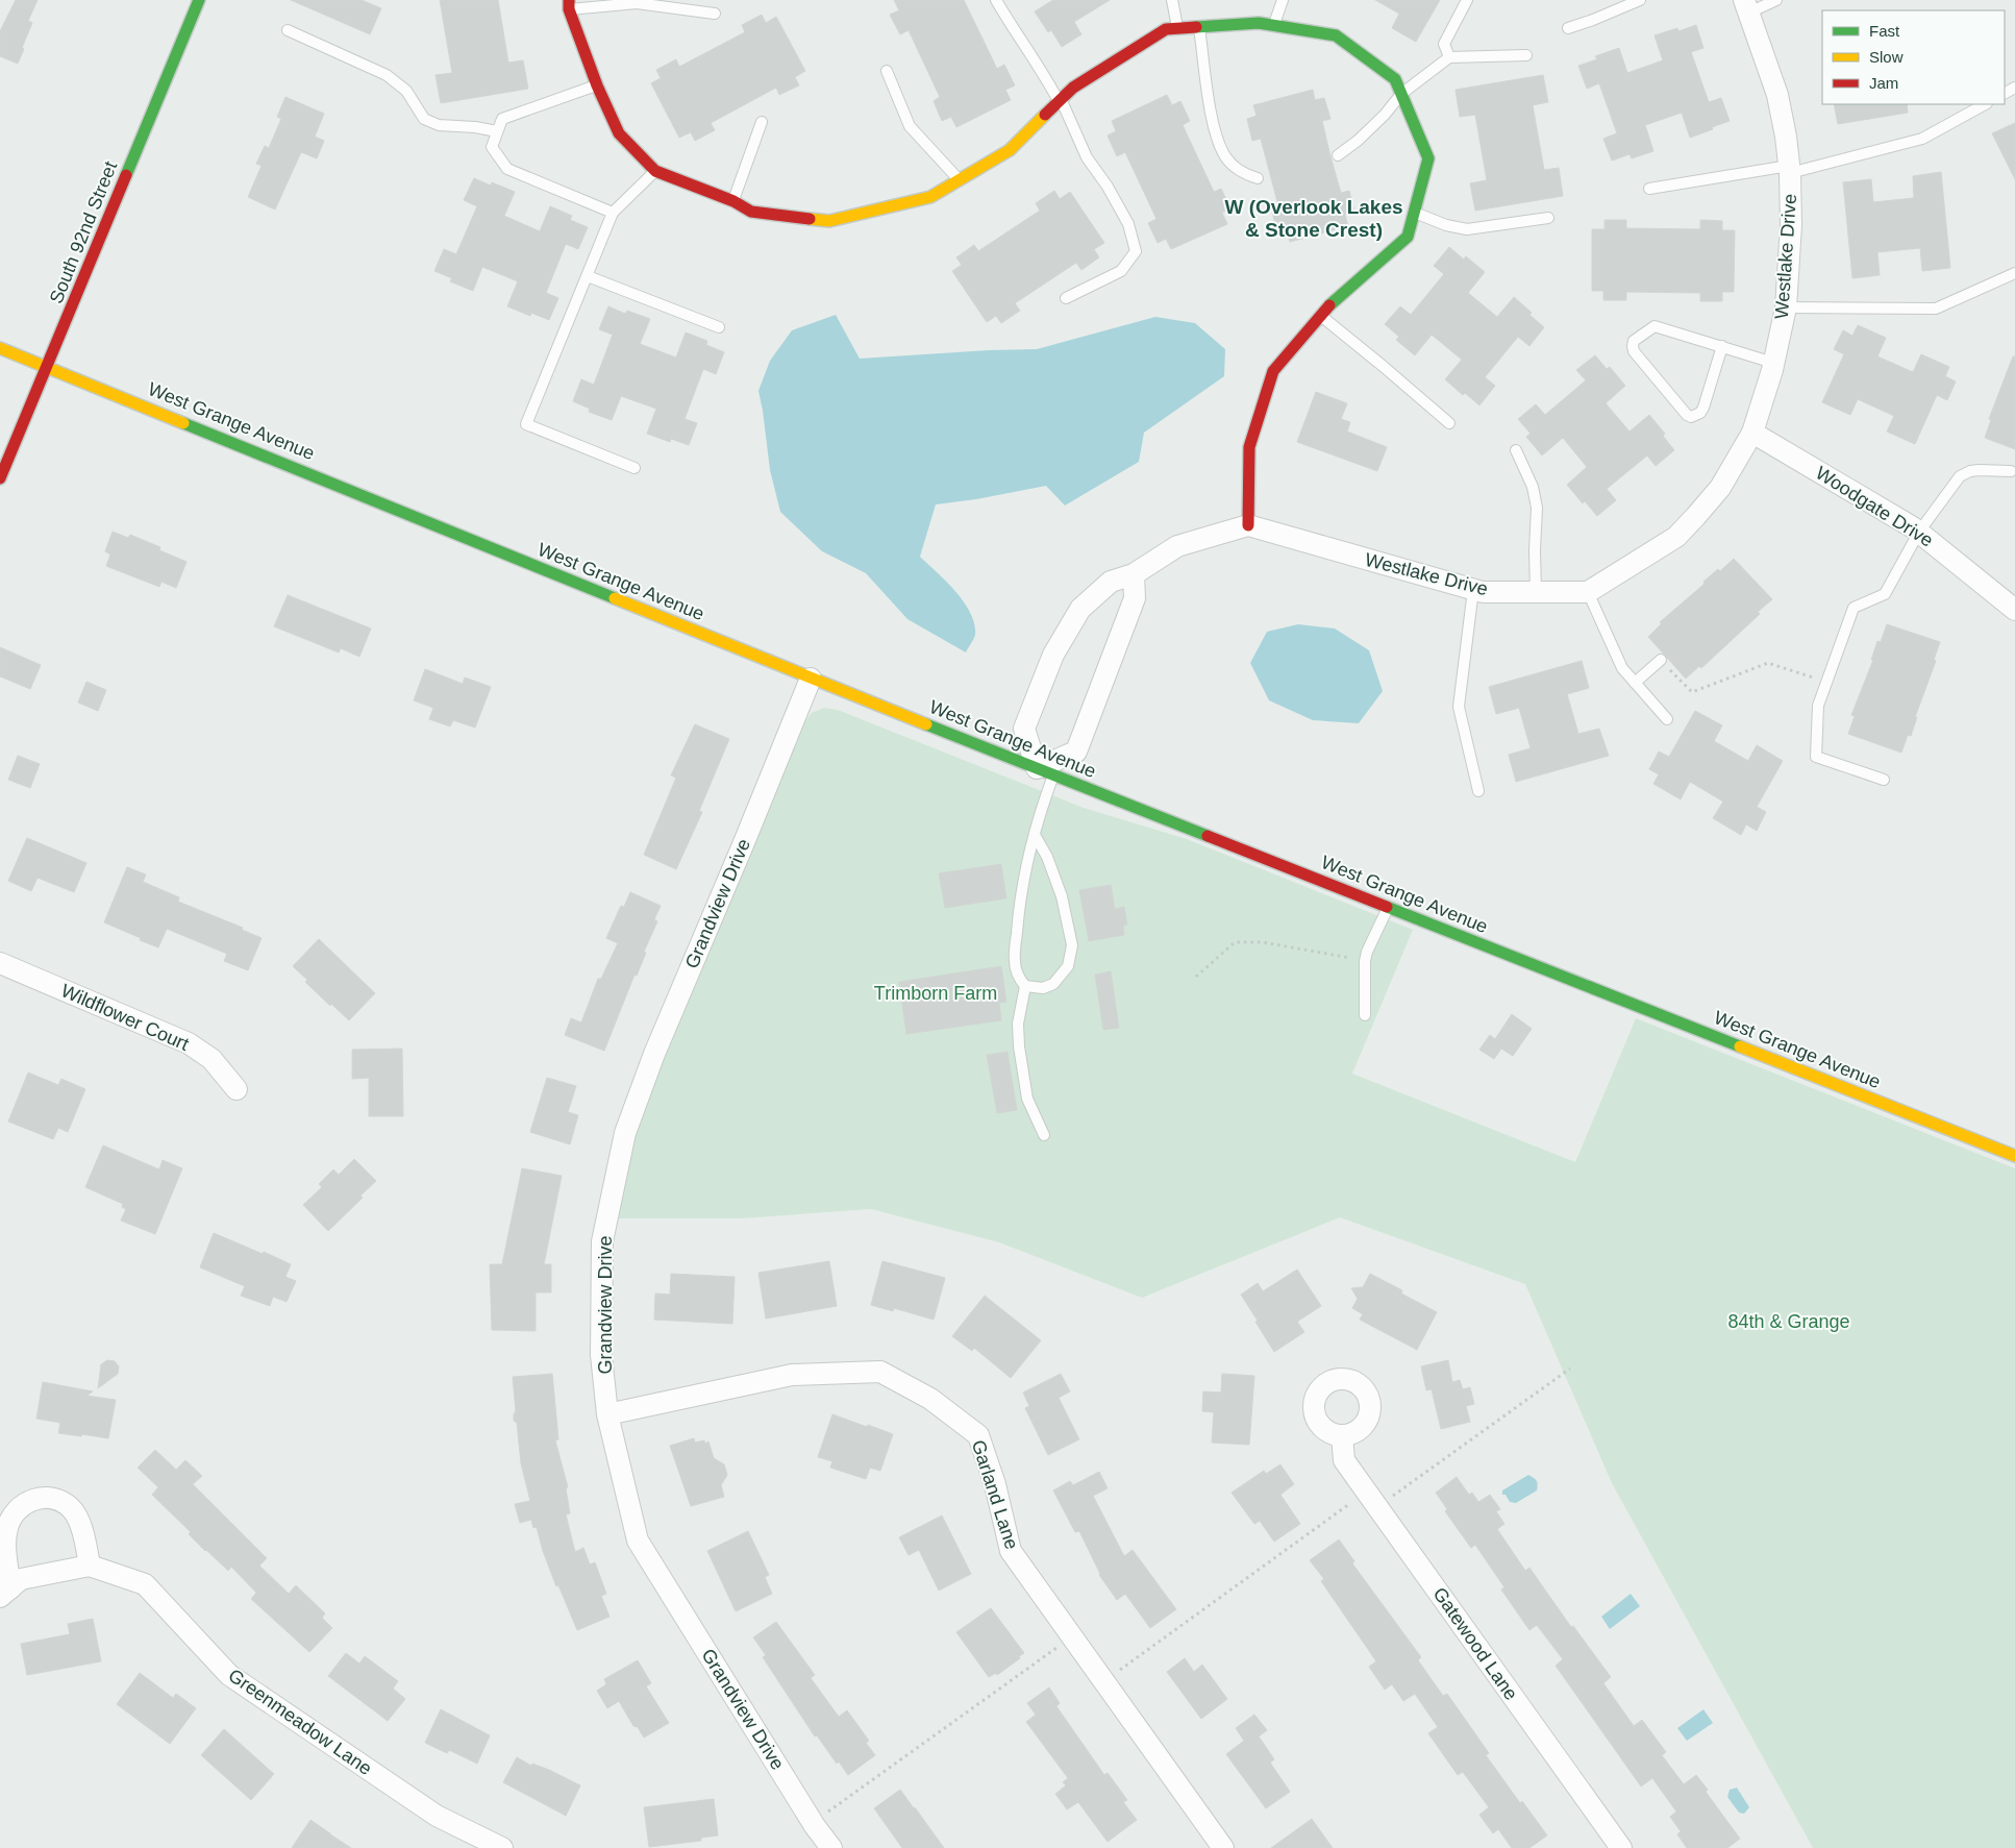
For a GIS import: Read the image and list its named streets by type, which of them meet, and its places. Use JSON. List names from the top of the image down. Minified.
{"streets":{"street":["South 92nd Street","Westlake Drive","West Grange Avenue","Woodgate Drive","Grandview Drive","Wildflower Court","Garland Lane","Gatewood Lane","Greenmeadow Lane"]},"crossings":[["South 92nd Street","West Grange Avenue"],["Westlake Drive","Woodgate Drive"],["West Grange Avenue","Grandview Drive"],["Grandview Drive","Garland Lane"]],"districts":["W (Overlook Lakes & Stone Crest)"],"parks":["Trimborn Farm","84th & Grange"],"legend":["Fast","Slow","Jam"]}
